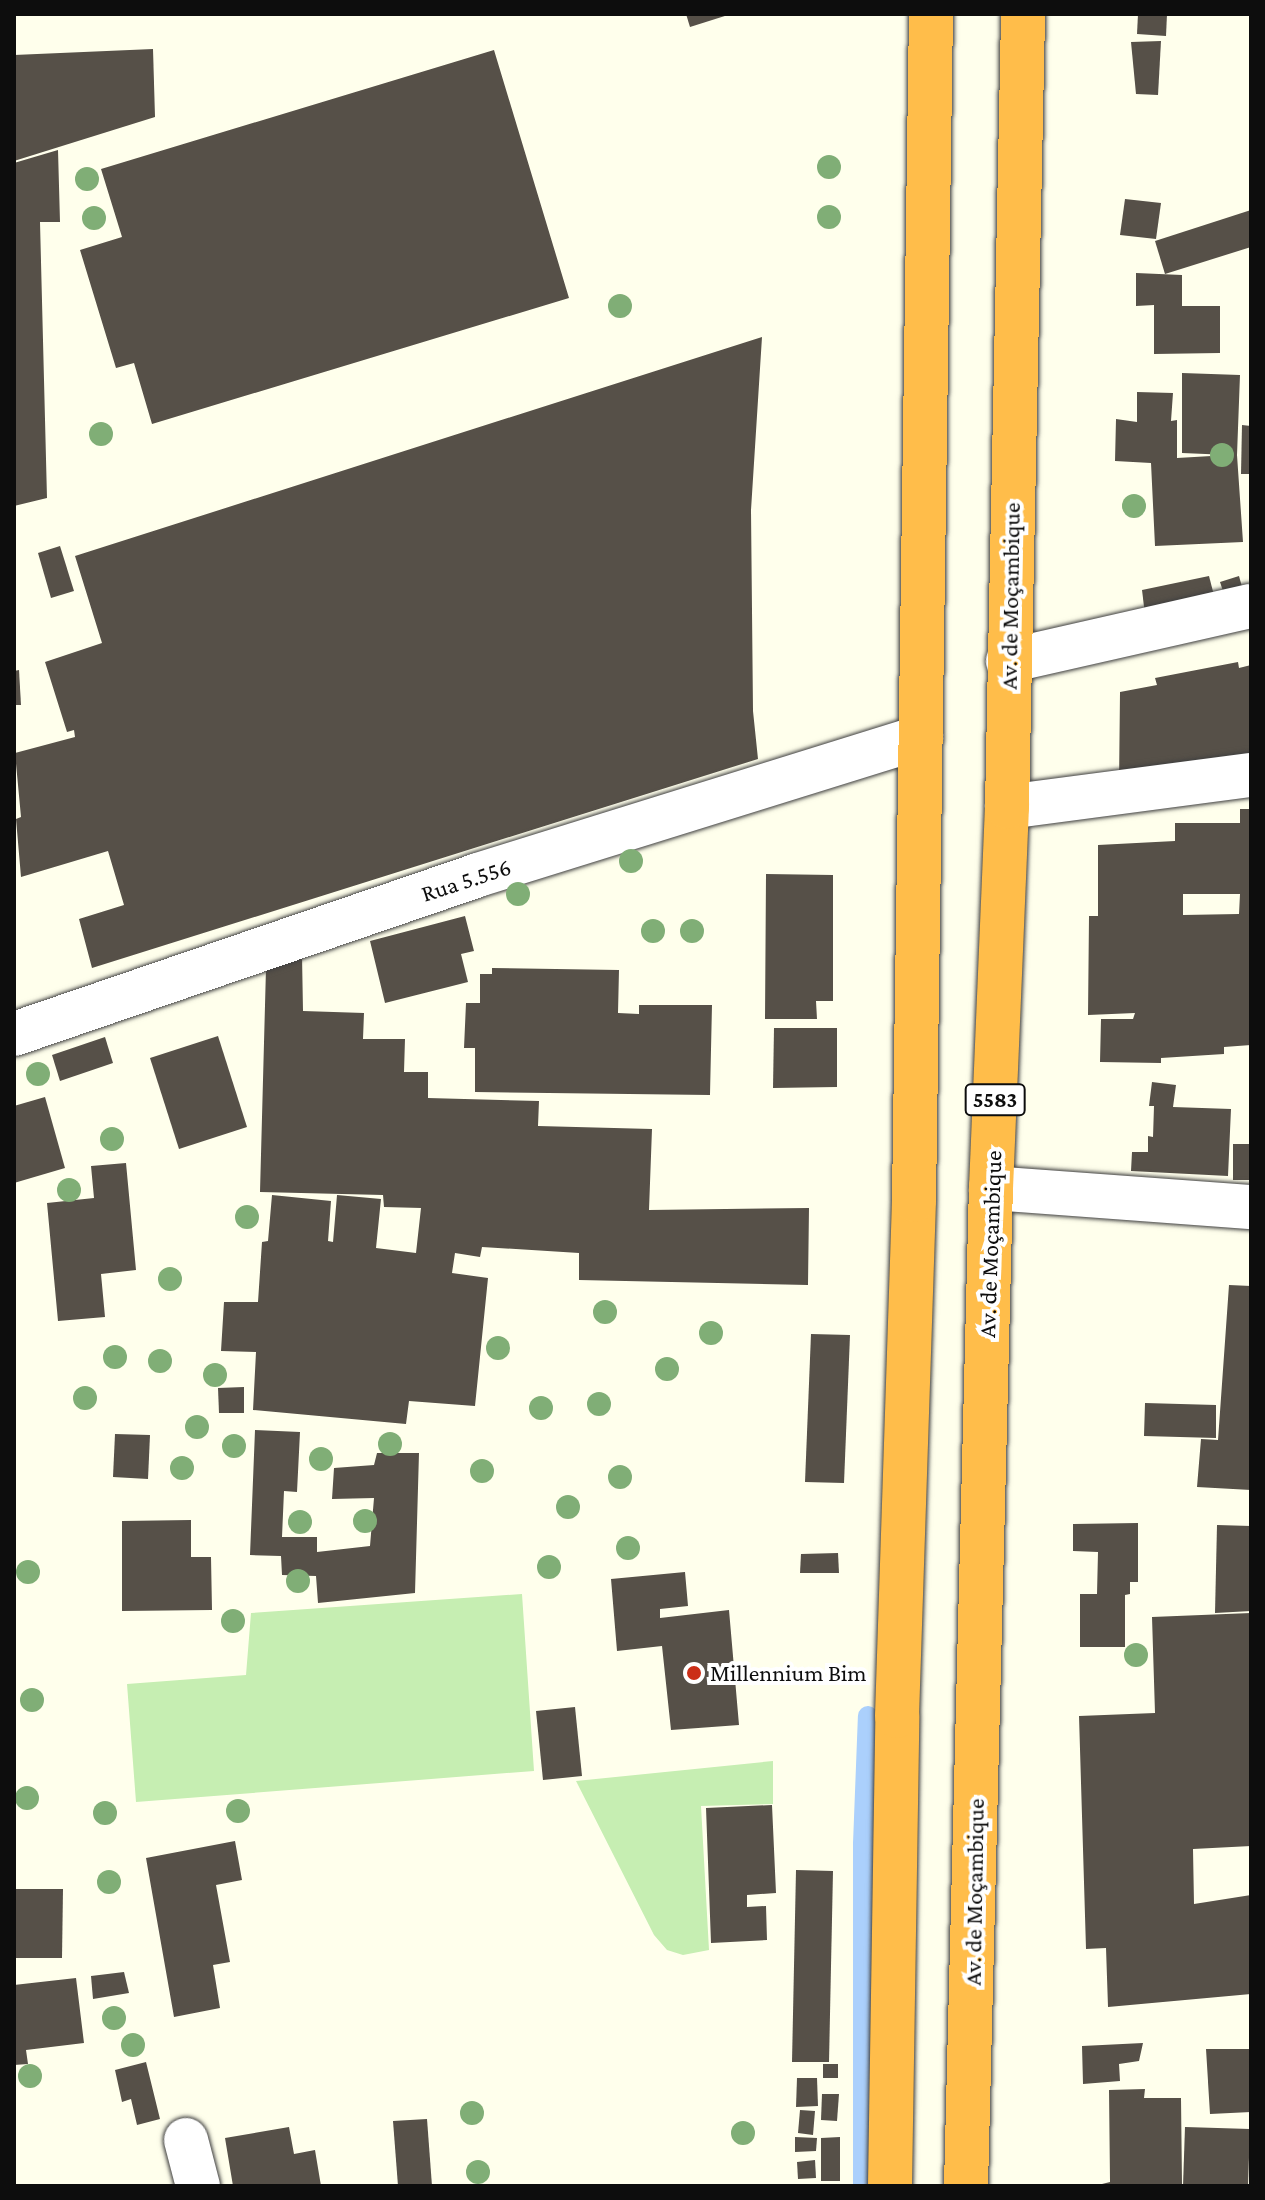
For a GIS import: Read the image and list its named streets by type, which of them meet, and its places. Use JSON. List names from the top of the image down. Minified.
{"streets":{"highway":["Av. de Moçambique","5583"],"street":["Rua 5.556"]},"places":["Millennium Bim"]}
